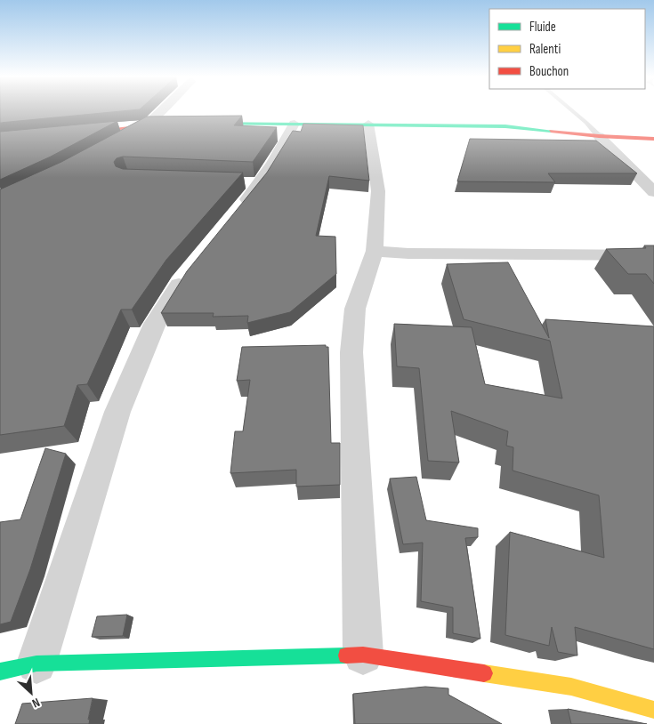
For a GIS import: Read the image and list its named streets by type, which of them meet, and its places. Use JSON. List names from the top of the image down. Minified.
{"legend":["Fluide","Ralenti","Bouchon"],"north":"bottom right"}
